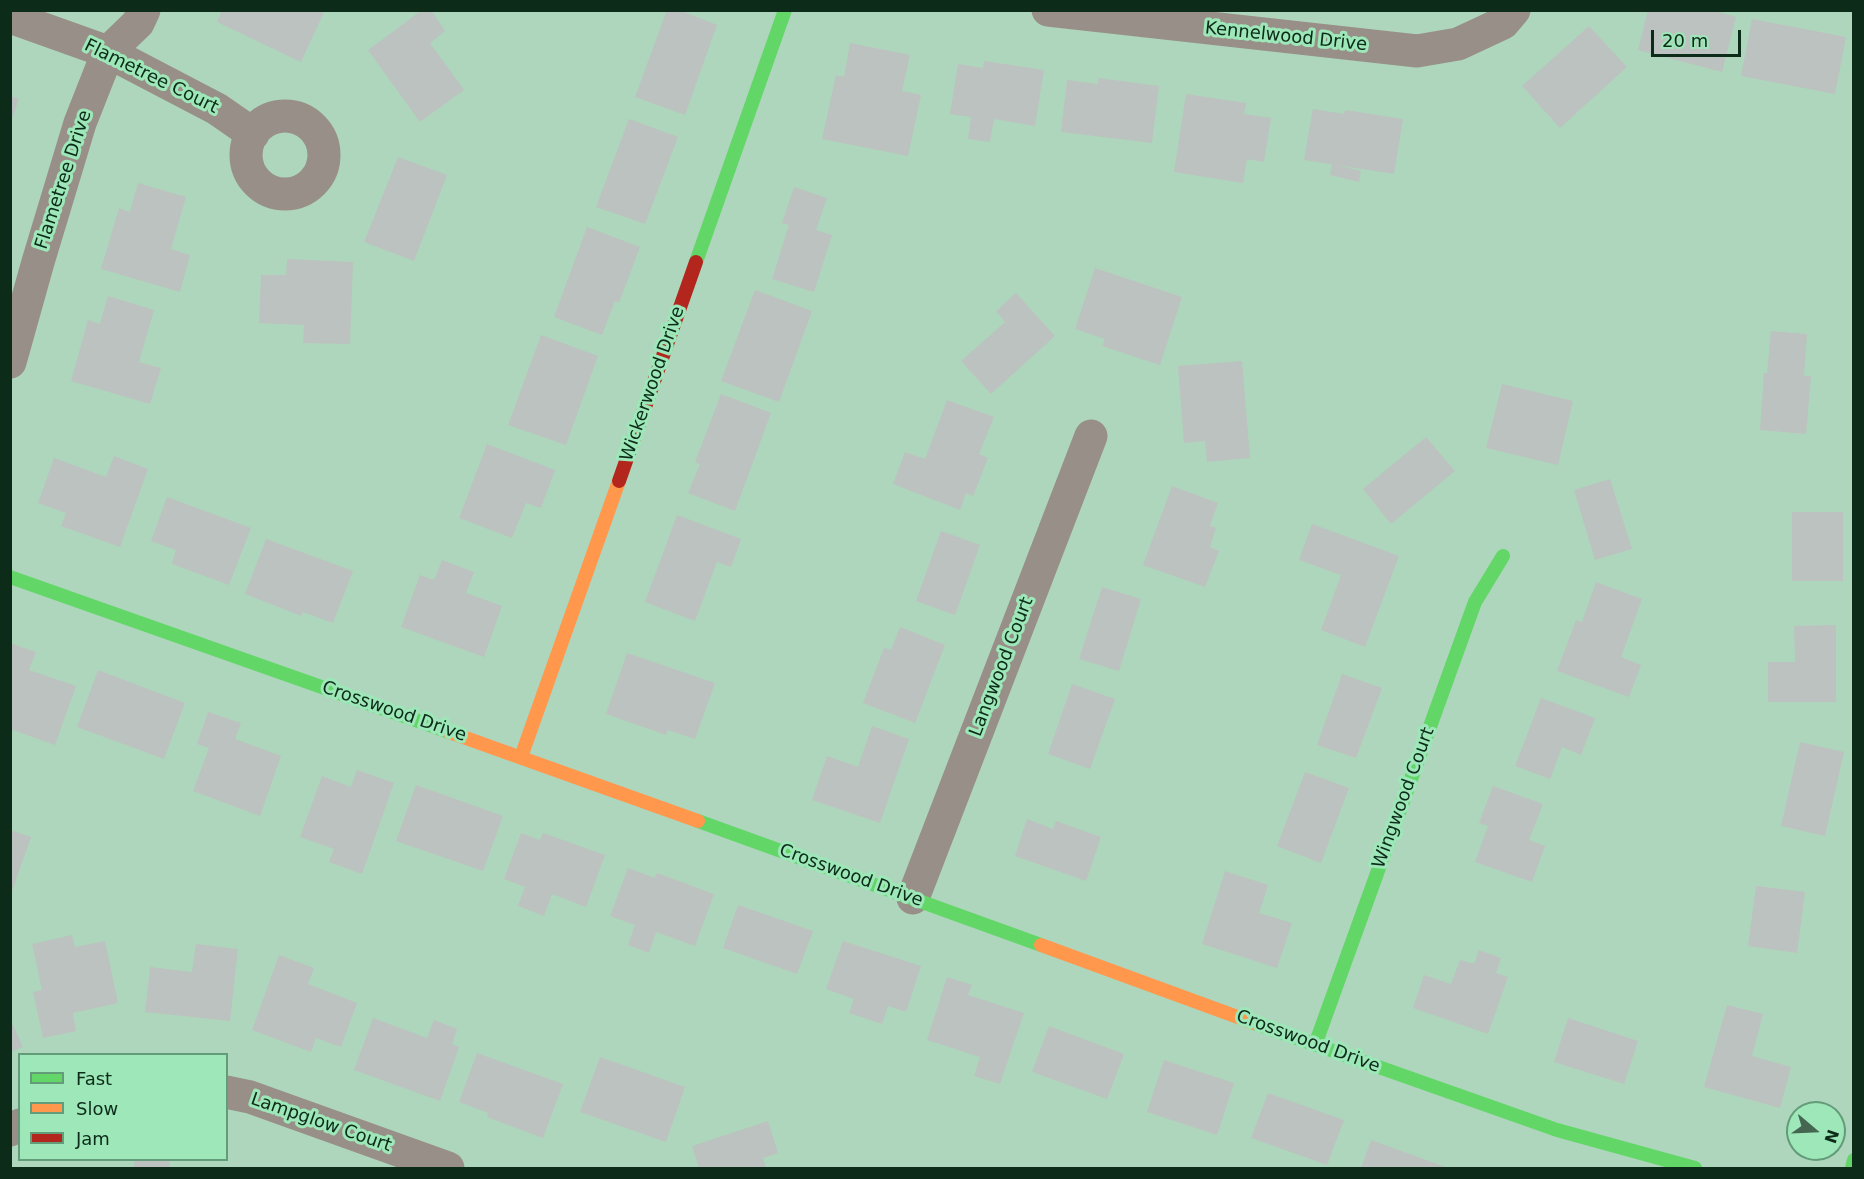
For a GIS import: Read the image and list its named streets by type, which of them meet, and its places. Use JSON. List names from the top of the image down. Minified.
{"streets":{"street":["Kennelwood Drive","Flametree Court","Flametree Drive","Wickerwood Drive","Langwood Court","Crosswood Drive","Wingwood Court","Lampglow Court"]},"crossings":[["Flametree Court","Flametree Drive"],["Wickerwood Drive","Crosswood Drive"],["Langwood Court","Crosswood Drive"],["Crosswood Drive","Wingwood Court"]],"legend":["Fast","Slow","Jam"],"scale_bar":"20 m","north":"right"}
